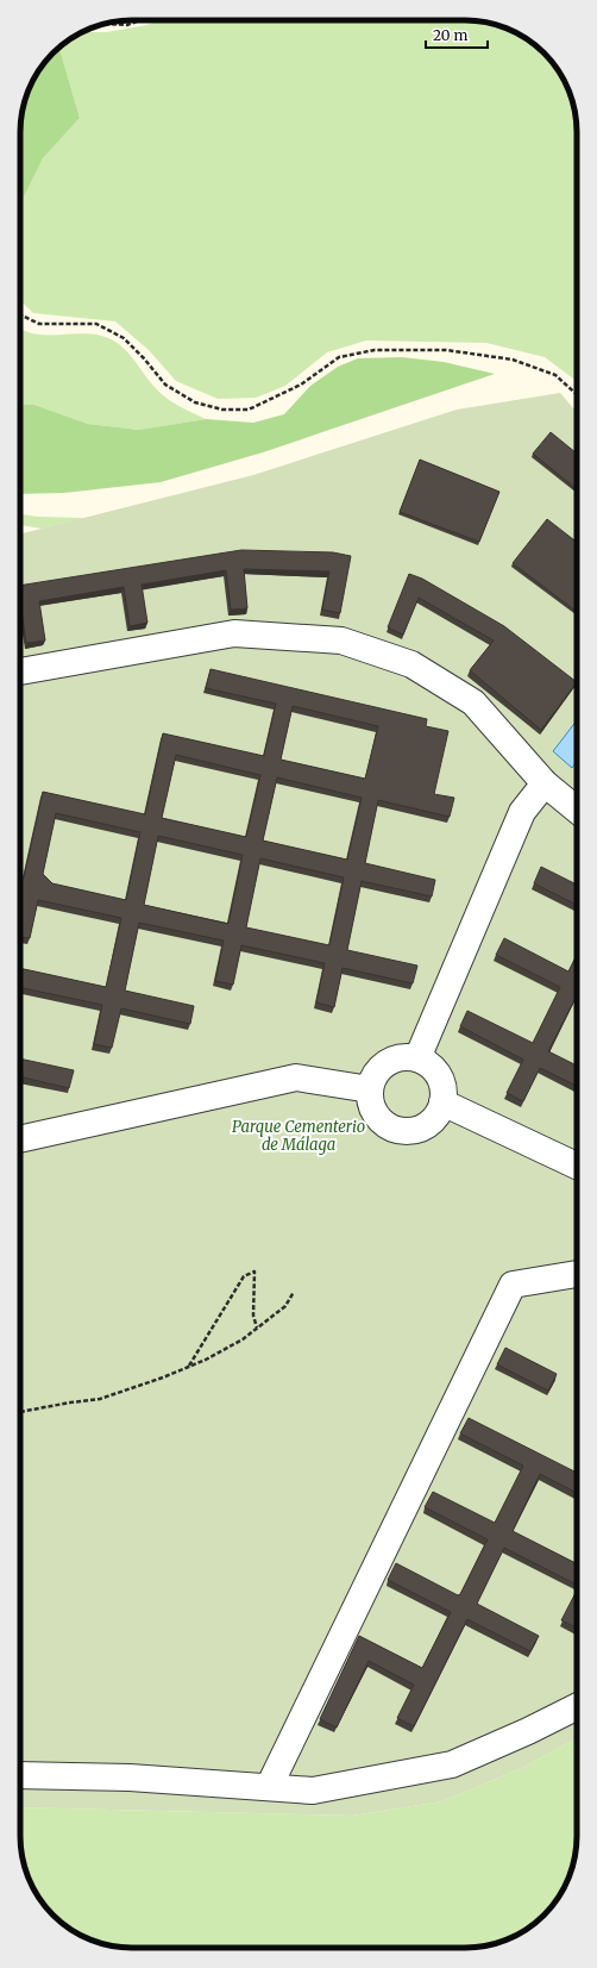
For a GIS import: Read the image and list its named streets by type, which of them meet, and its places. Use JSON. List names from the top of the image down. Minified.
{"parks":["Parque Cementerio de Málaga"],"scale_bar":"20 m"}
